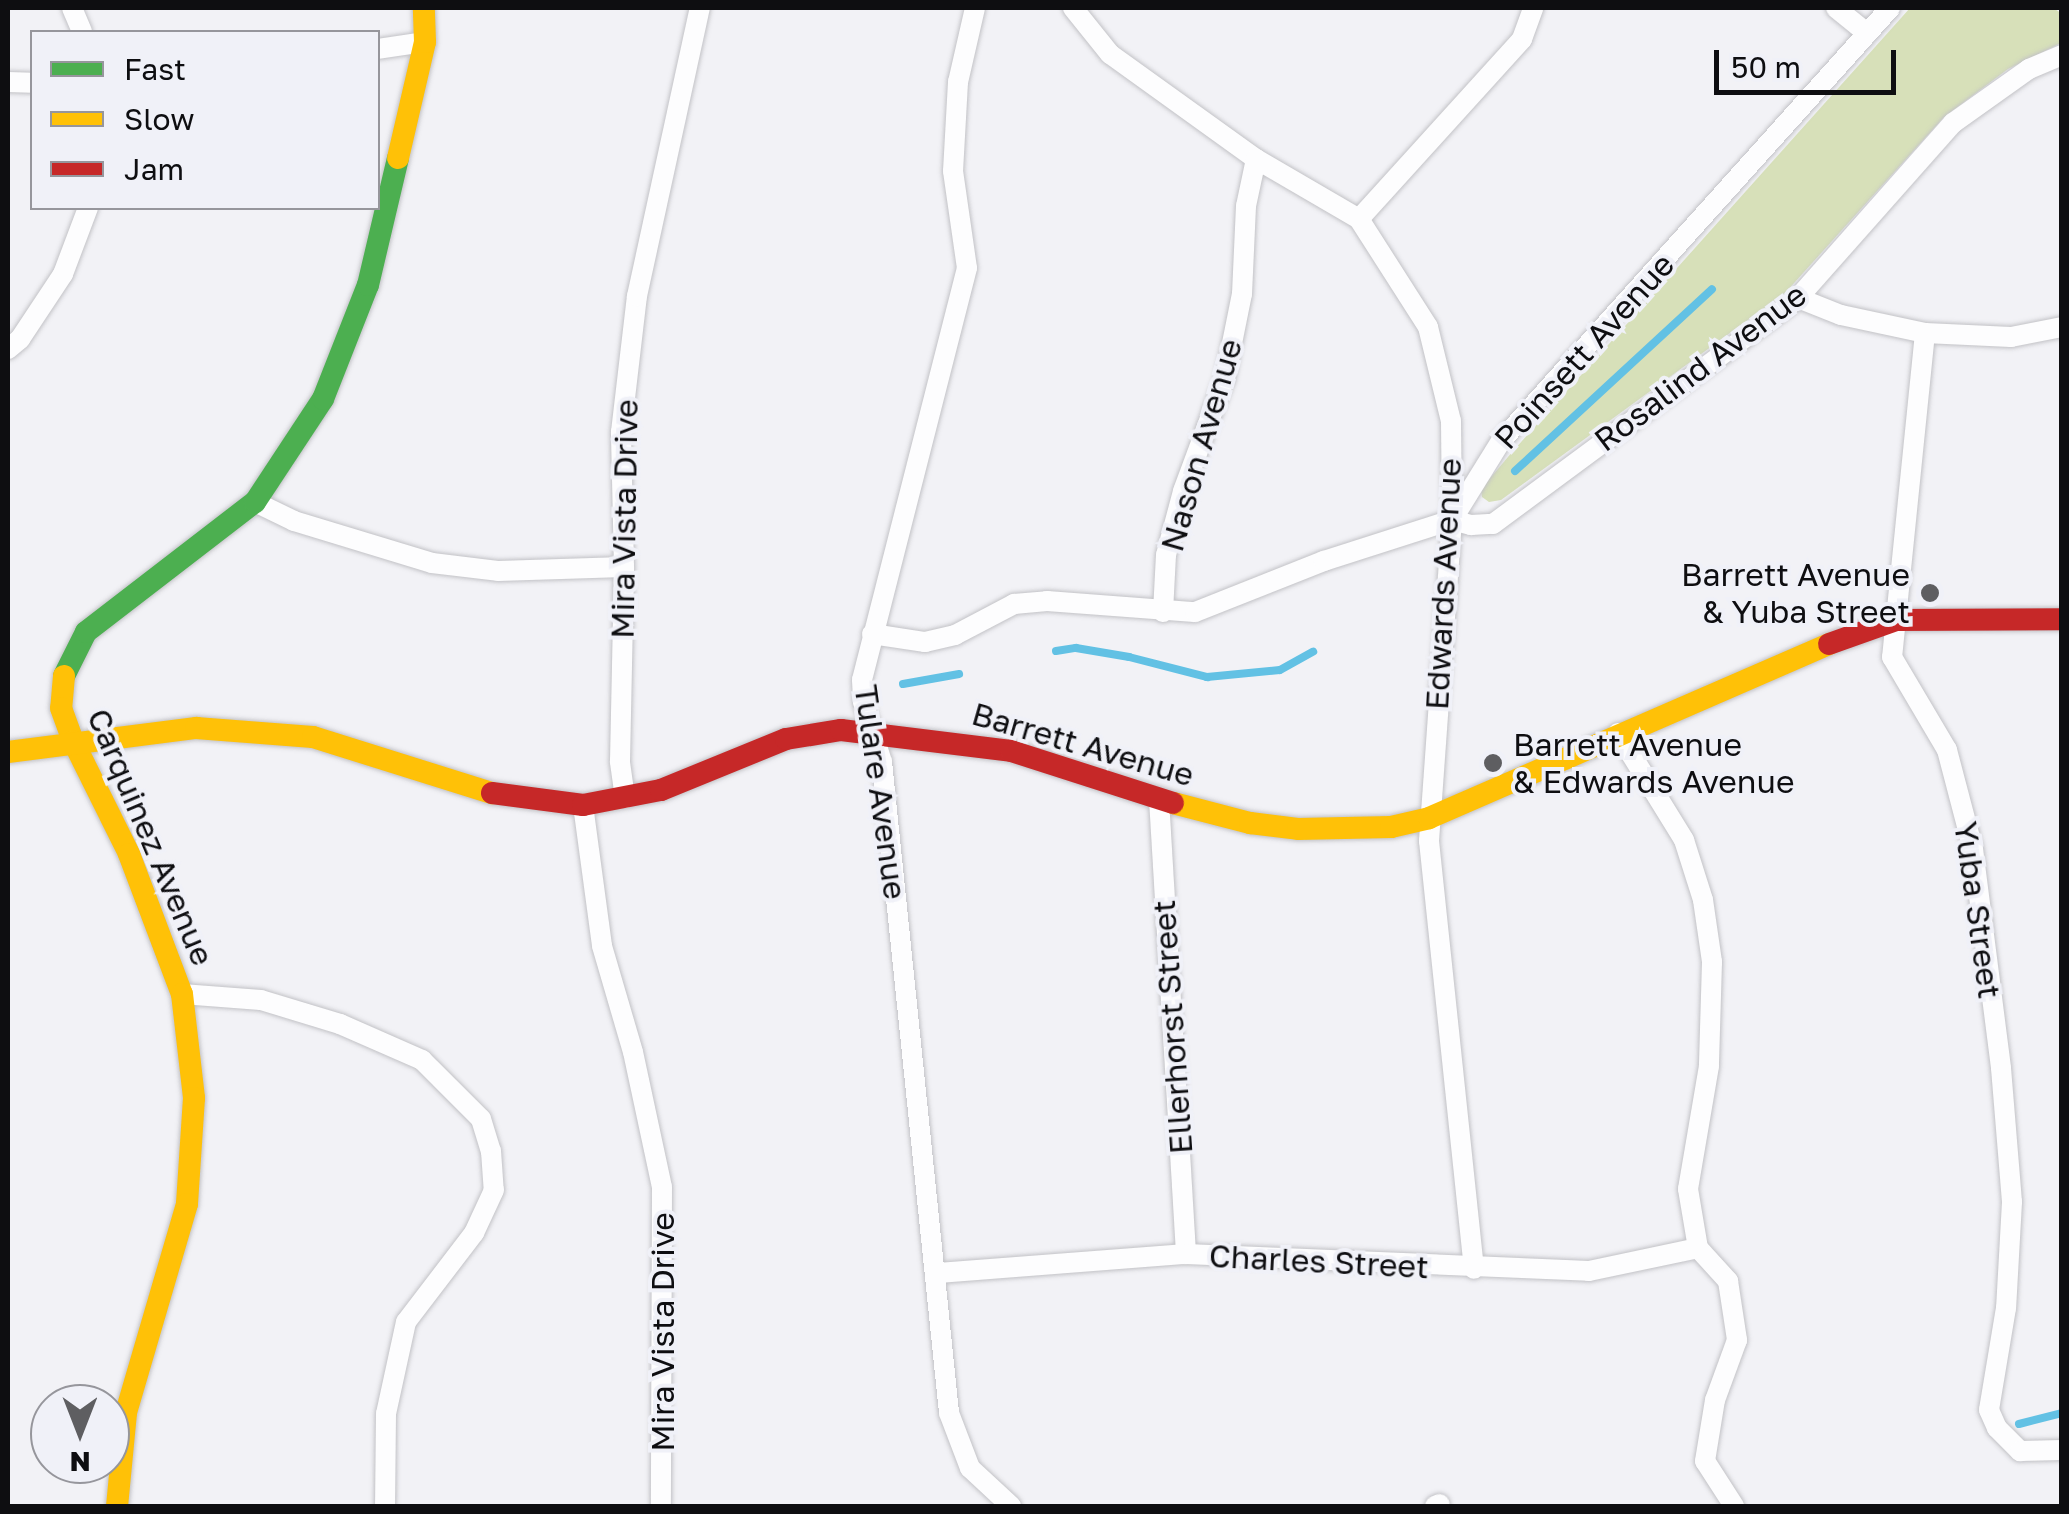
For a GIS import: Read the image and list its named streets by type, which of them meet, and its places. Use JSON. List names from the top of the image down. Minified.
{"streets":{"street":["Poinsett Avenue","Rosalind Avenue","Nason Avenue","Mira Vista Drive","Edwards Avenue","Barrett Avenue","Tulare Avenue","Carquinez Avenue","Yuba Street","Ellerhorst Street","Charles Street"]},"crossings":[["Poinsett Avenue","Rosalind Avenue"],["Poinsett Avenue","Edwards Avenue"],["Rosalind Avenue","Edwards Avenue"],["Nason Avenue","Edwards Avenue"],["Mira Vista Drive","Barrett Avenue"],["Edwards Avenue","Barrett Avenue"],["Edwards Avenue","Charles Street"],["Barrett Avenue","Tulare Avenue"],["Barrett Avenue","Carquinez Avenue"],["Barrett Avenue","Yuba Street"],["Barrett Avenue","Ellerhorst Street"],["Tulare Avenue","Charles Street"],["Ellerhorst Street","Charles Street"]],"places":["Barrett Avenue & Yuba Street","Barrett Avenue & Edwards Avenue"],"legend":["Fast","Slow","Jam"],"scale_bar":"50 m","north":"bottom"}
